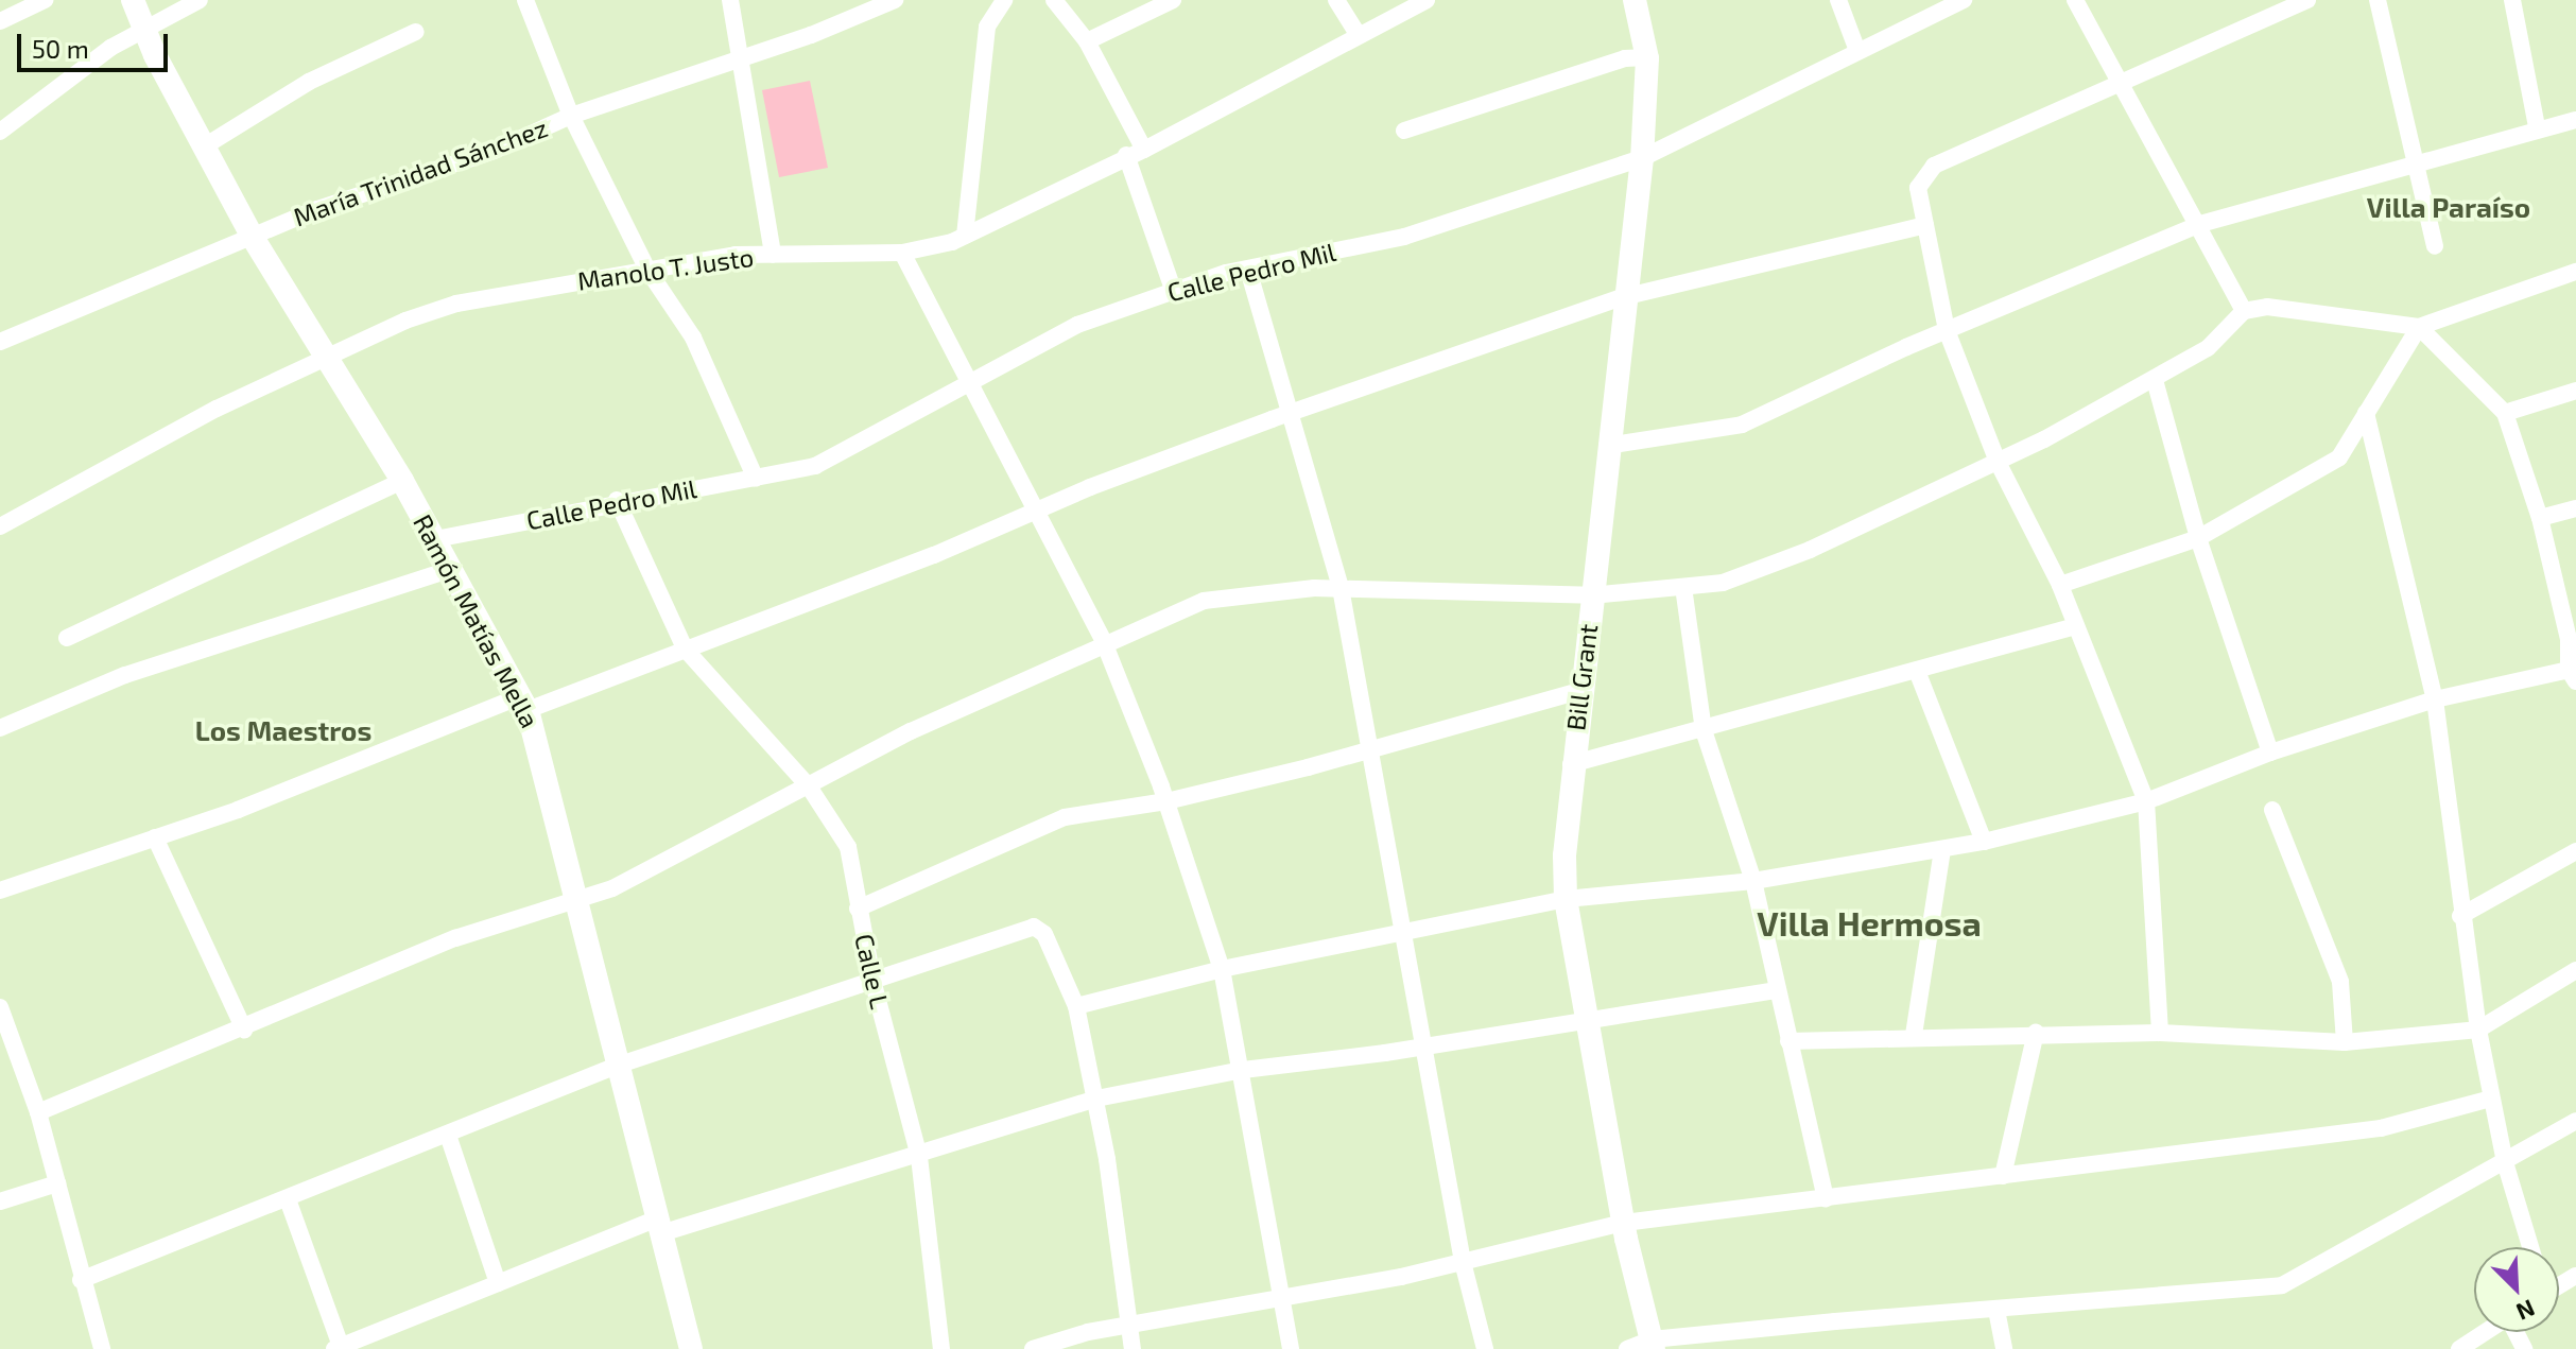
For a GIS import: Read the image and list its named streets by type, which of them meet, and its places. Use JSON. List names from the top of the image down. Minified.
{"streets":{"street":["María Trinidad Sánchez","Manolo T. Justo","Calle Pedro Mil","Ramón Matías Mella","Bill Grant","Calle L"]},"crossings":[["María Trinidad Sánchez","Ramón Matías Mella"],["Manolo T. Justo","Ramón Matías Mella"],["Calle Pedro Mil","Ramón Matías Mella"],["Calle Pedro Mil","Bill Grant"],["Calle Pedro Mil","Calle L"]],"districts":["Villa Paraíso","Los Maestros","Villa Hermosa"],"scale_bar":"50 m","north":"bottom right"}
